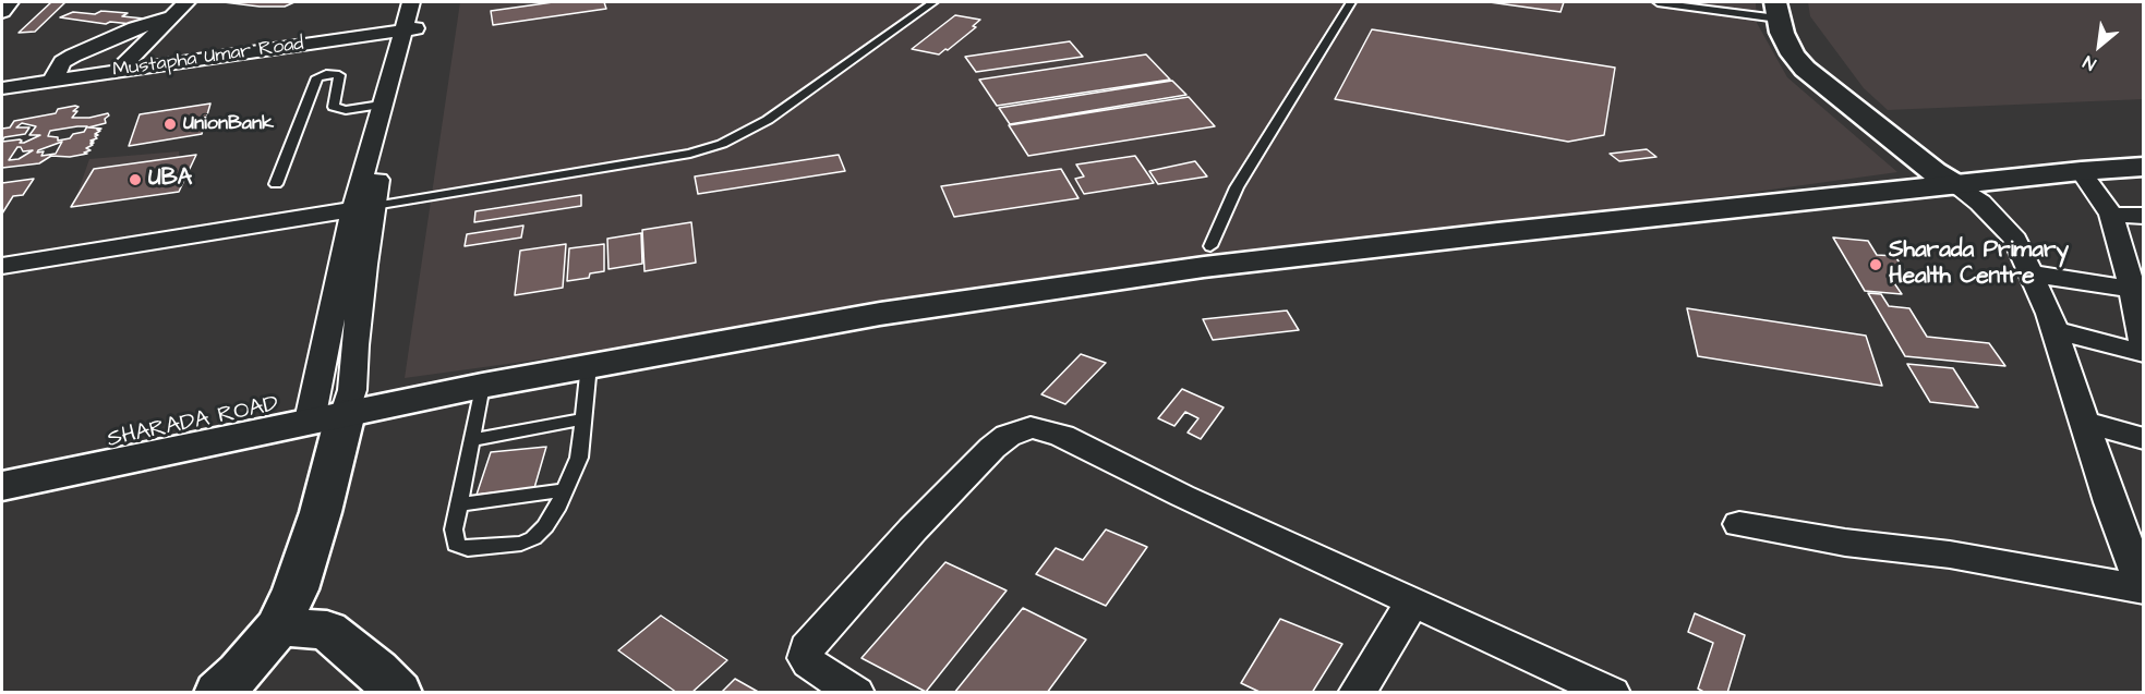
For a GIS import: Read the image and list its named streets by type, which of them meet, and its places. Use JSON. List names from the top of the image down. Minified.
{"streets":{"main road":["SHARADA ROAD"],"street":["Mustapha Umar Road"]},"places":["UnionBank","UBA","Sharada Primary Health Centre"],"north":"bottom left"}
